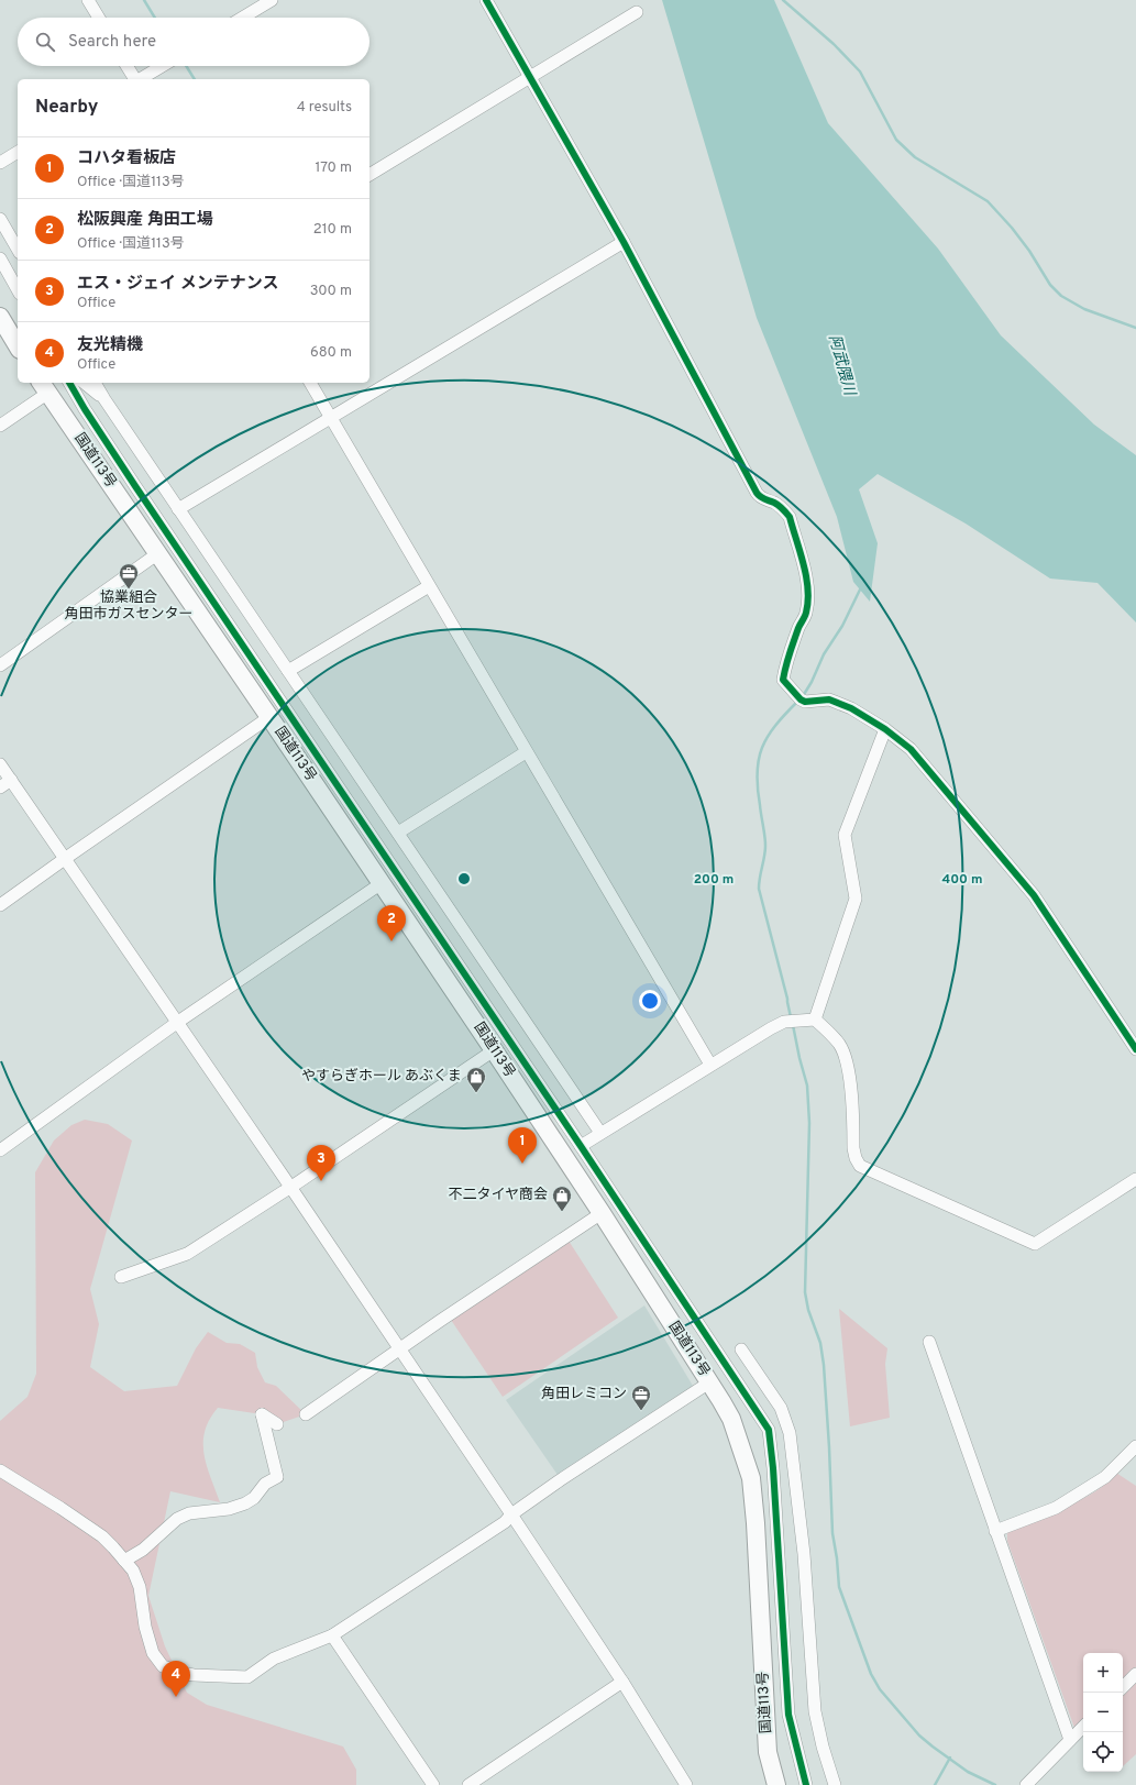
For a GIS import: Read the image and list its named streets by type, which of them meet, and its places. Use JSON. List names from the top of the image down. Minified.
{"streets":{"highway":["国道113号"]},"water":["阿武隈川"],"places":{"office":["協業組合 角田市ガスセンター","角田レミコン"],"shop":["やすらぎホール あぶくま","不二タイヤ商会"]},"page":{"search":"Search here","heading":["Nearby","4 results"],"list":[{"mark":"1","name":"コハタ看板店","note":"Office · 国道113号","value":"170 m"},{"mark":"2","name":"松阪興産 角田工場","note":"Office · 国道113号","value":"210 m"},{"mark":"3","name":"エス・ジェイ メンテナンス","note":"Office","value":"300 m"},{"mark":"4","name":"友光精機","note":"Office","value":"680 m"}],"pins":["2","1","3","4"],"map_buttons":["+","−"]},"rings":["200 m","400 m"]}
